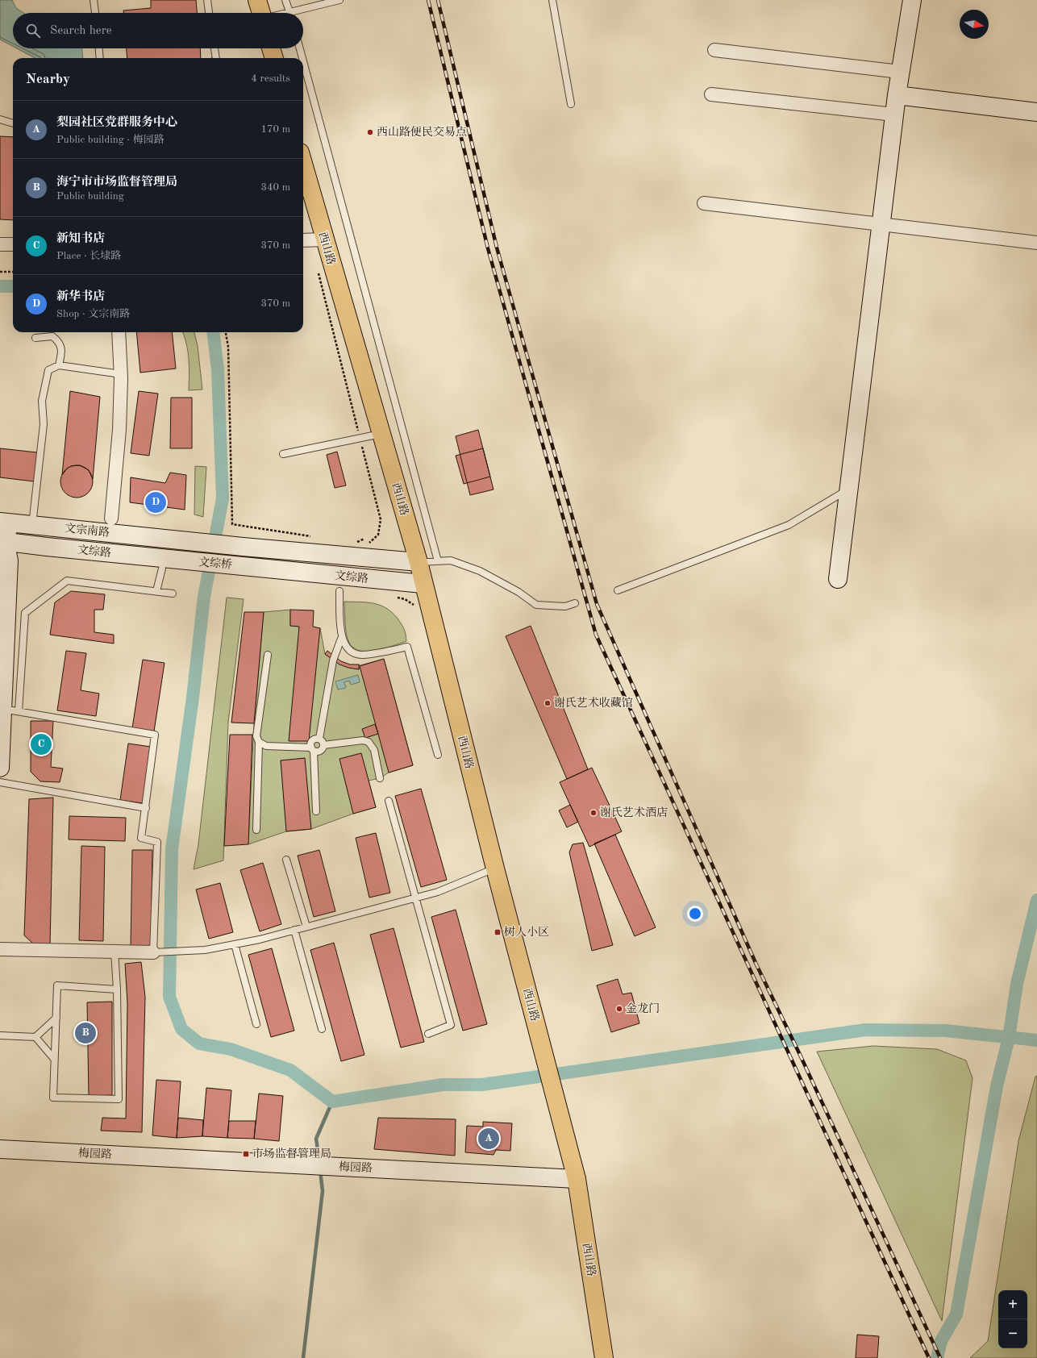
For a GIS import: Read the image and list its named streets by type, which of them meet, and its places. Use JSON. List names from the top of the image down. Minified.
{"streets":{"main road":["西山路"],"street":["文宗南路","文综路","文综桥","梅园路"]},"crossings":[["西山路","文宗南路"],["西山路","文综路"],["西山路","梅园路"],["文综路","文综桥"]],"places":{"other":["西山路便民交易点","谢氏艺术收藏馆","谢氏艺术酒店","金龙门"],"transit":["树人小区","市场监督管理局"]},"north":"right","page":{"search":"Search here","heading":["Nearby","4 results"],"list":[{"mark":"A","name":"梨园社区党群服务中心","note":"Public building · 梅园路","value":"170 m"},{"mark":"B","name":"海宁市市场监督管理局","note":"Public building","value":"340 m"},{"mark":"C","name":"新知书店","note":"Place · 长埭路","value":"370 m"},{"mark":"D","name":"新华书店","note":"Shop · 文宗南路","value":"370 m"}],"pins":["D","C","B","A"],"map_buttons":["+","−"]}}
